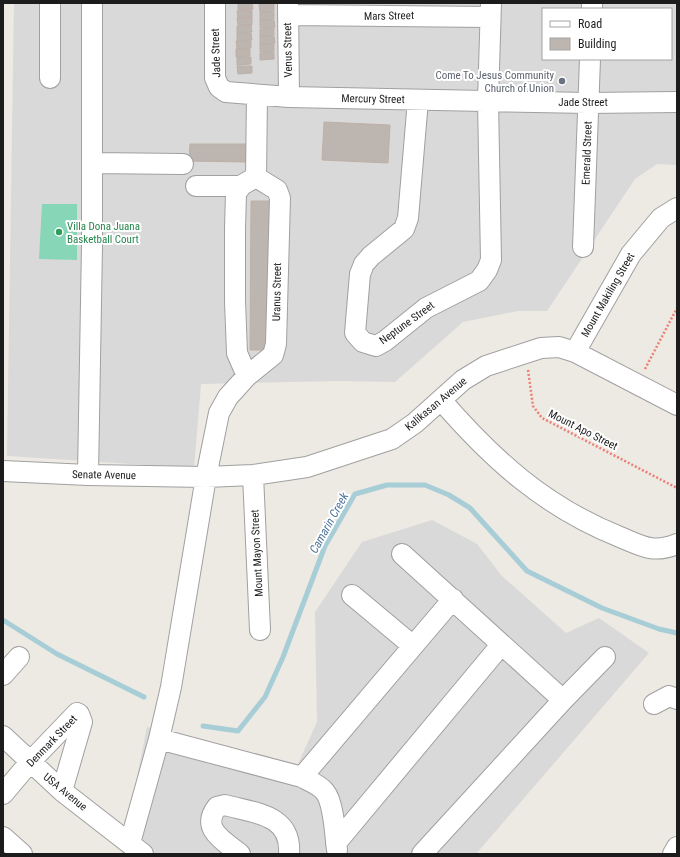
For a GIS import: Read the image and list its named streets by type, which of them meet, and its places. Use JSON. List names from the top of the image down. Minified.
{"streets":{"street":["Mars Street","Venus Street","Jade Street","Mercury Street","Emerald Street","Uranus Street","Mount Makiling Street","Neptune Street","Kalikasan Avenue","Senate Avenue","Mount Mayon Street","Denmark Street","USA Avenue"],"path":["Mount Apo Street"]},"crossings":[["Mars Street","Venus Street"],["Mars Street","Neptune Street"],["Venus Street","Mercury Street"],["Jade Street","Mercury Street"],["Jade Street","Emerald Street"],["Jade Street","Neptune Street"],["Mercury Street","Neptune Street"],["Uranus Street","Kalikasan Avenue"],["Uranus Street","Senate Avenue"],["Uranus Street","USA Avenue"],["Mount Makiling Street","Kalikasan Avenue"],["Kalikasan Avenue","Mount Apo Street"],["Kalikasan Avenue","Senate Avenue"],["Kalikasan Avenue","Mount Mayon Street"],["Denmark Street","USA Avenue"]],"water":["Camarin Creek"],"places":["Come To Jesus Community Church of Union","Villa Dona Juana Basketball Court"],"legend":["Road","Building"]}
